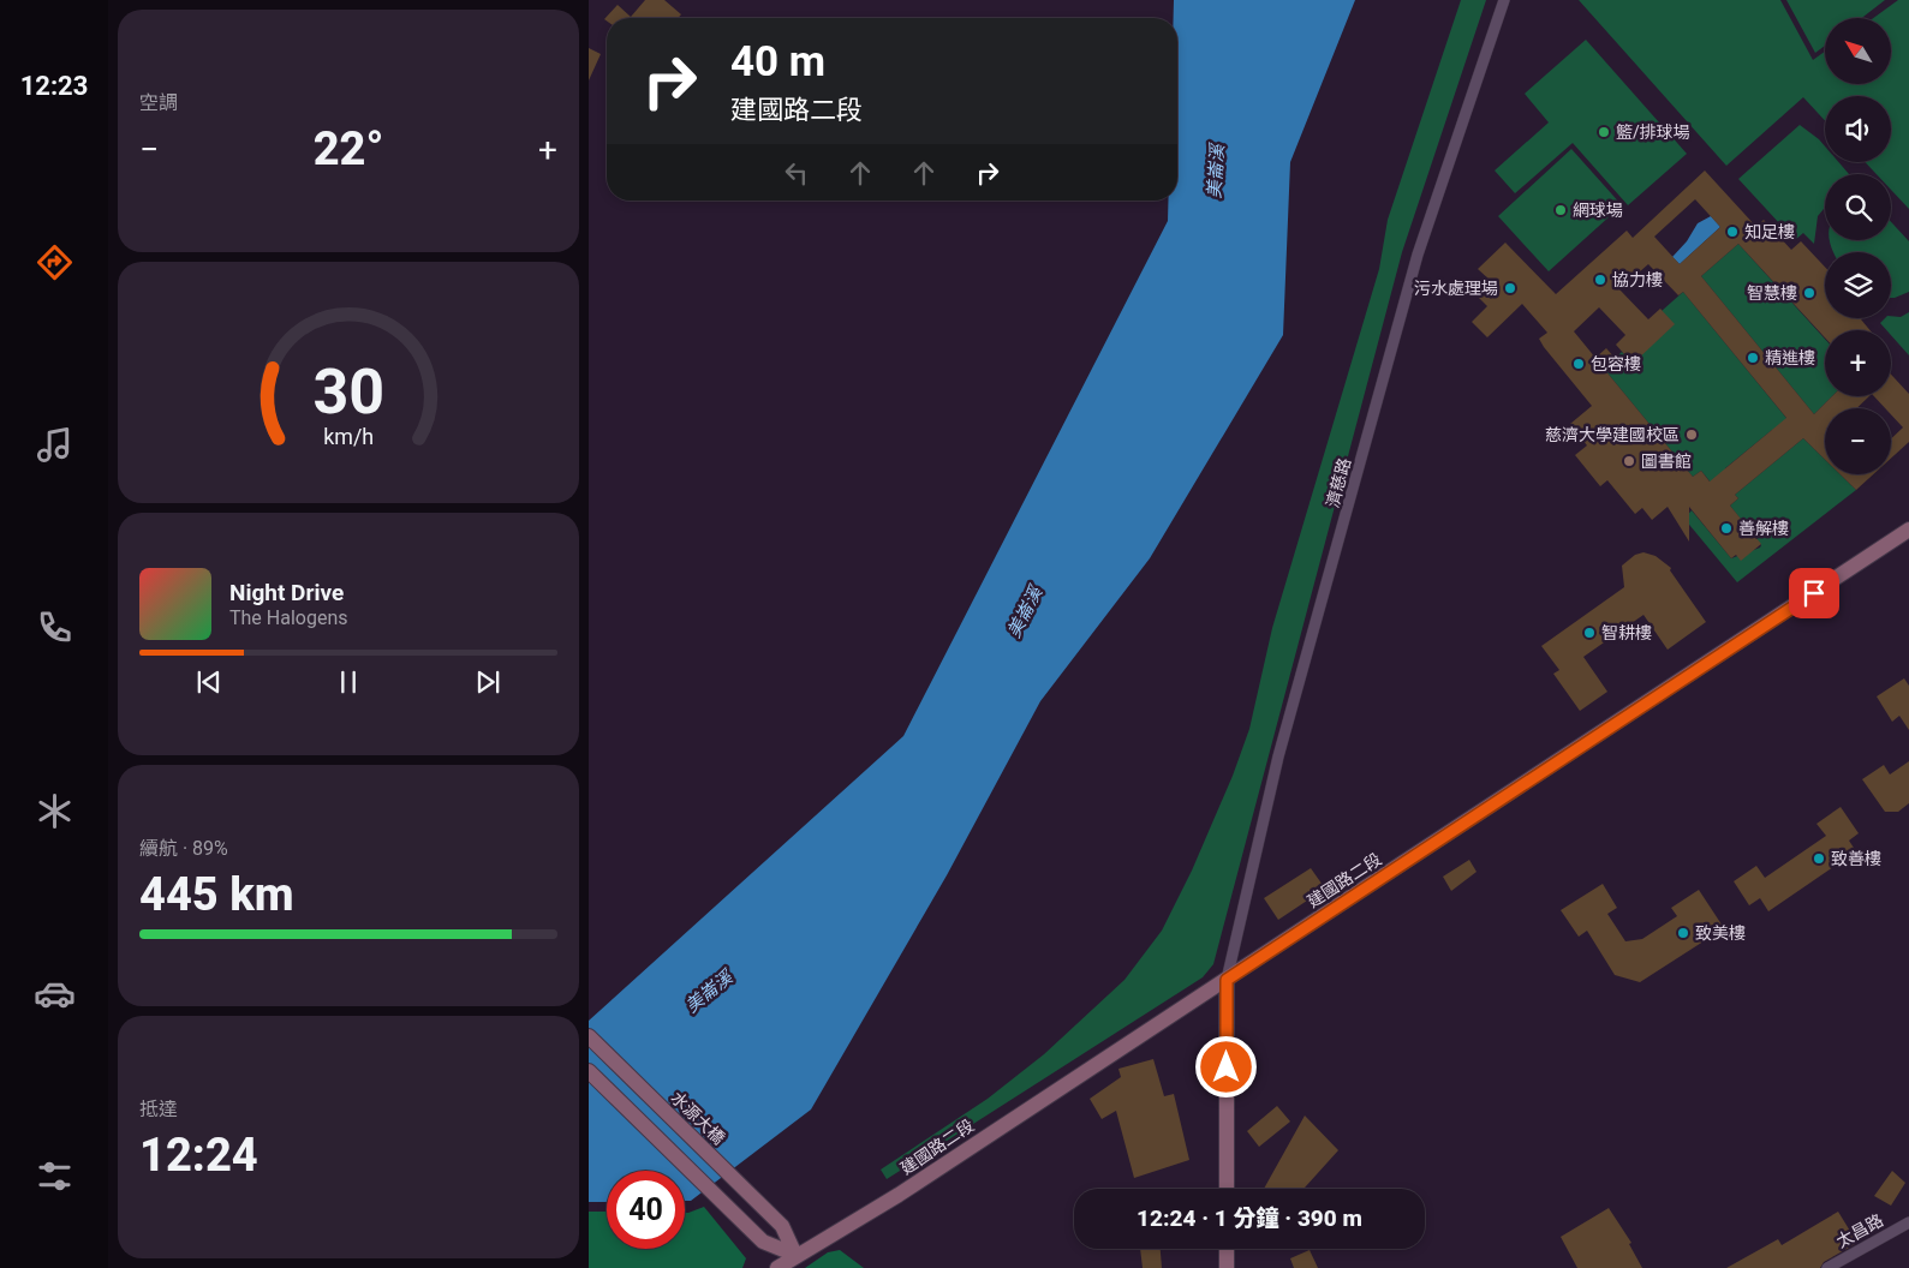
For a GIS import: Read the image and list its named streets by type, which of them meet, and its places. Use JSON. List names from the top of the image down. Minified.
{"streets":{"street":["濟慈路","建國路二段","水源大橋","太昌路"]},"crossings":[["濟慈路","建國路二段"],["建國路二段","水源大橋"]],"water":["美崙溪"],"places":["籃/排球場","網球場","知足樓","協力樓","污水處理場","智慧樓","精進樓","包容樓","慈濟大學建國校區","圖書館","善解樓","智耕樓","致善樓","致美樓"],"north":"top left","page":{"tabs":"12:23","tile":["空調",["續航 · 89%","445 km"],["抵達","12:24"]],"map_buttons":["+","−"],"turn":["40 m","建國路二段"],"heat":["−","22°","+"],"song":["Night Drive","The Halogens"],"limit":"40","trip":"12:24 · 1 分鐘 · 390 m","gauge":["30","km/h"]}}
